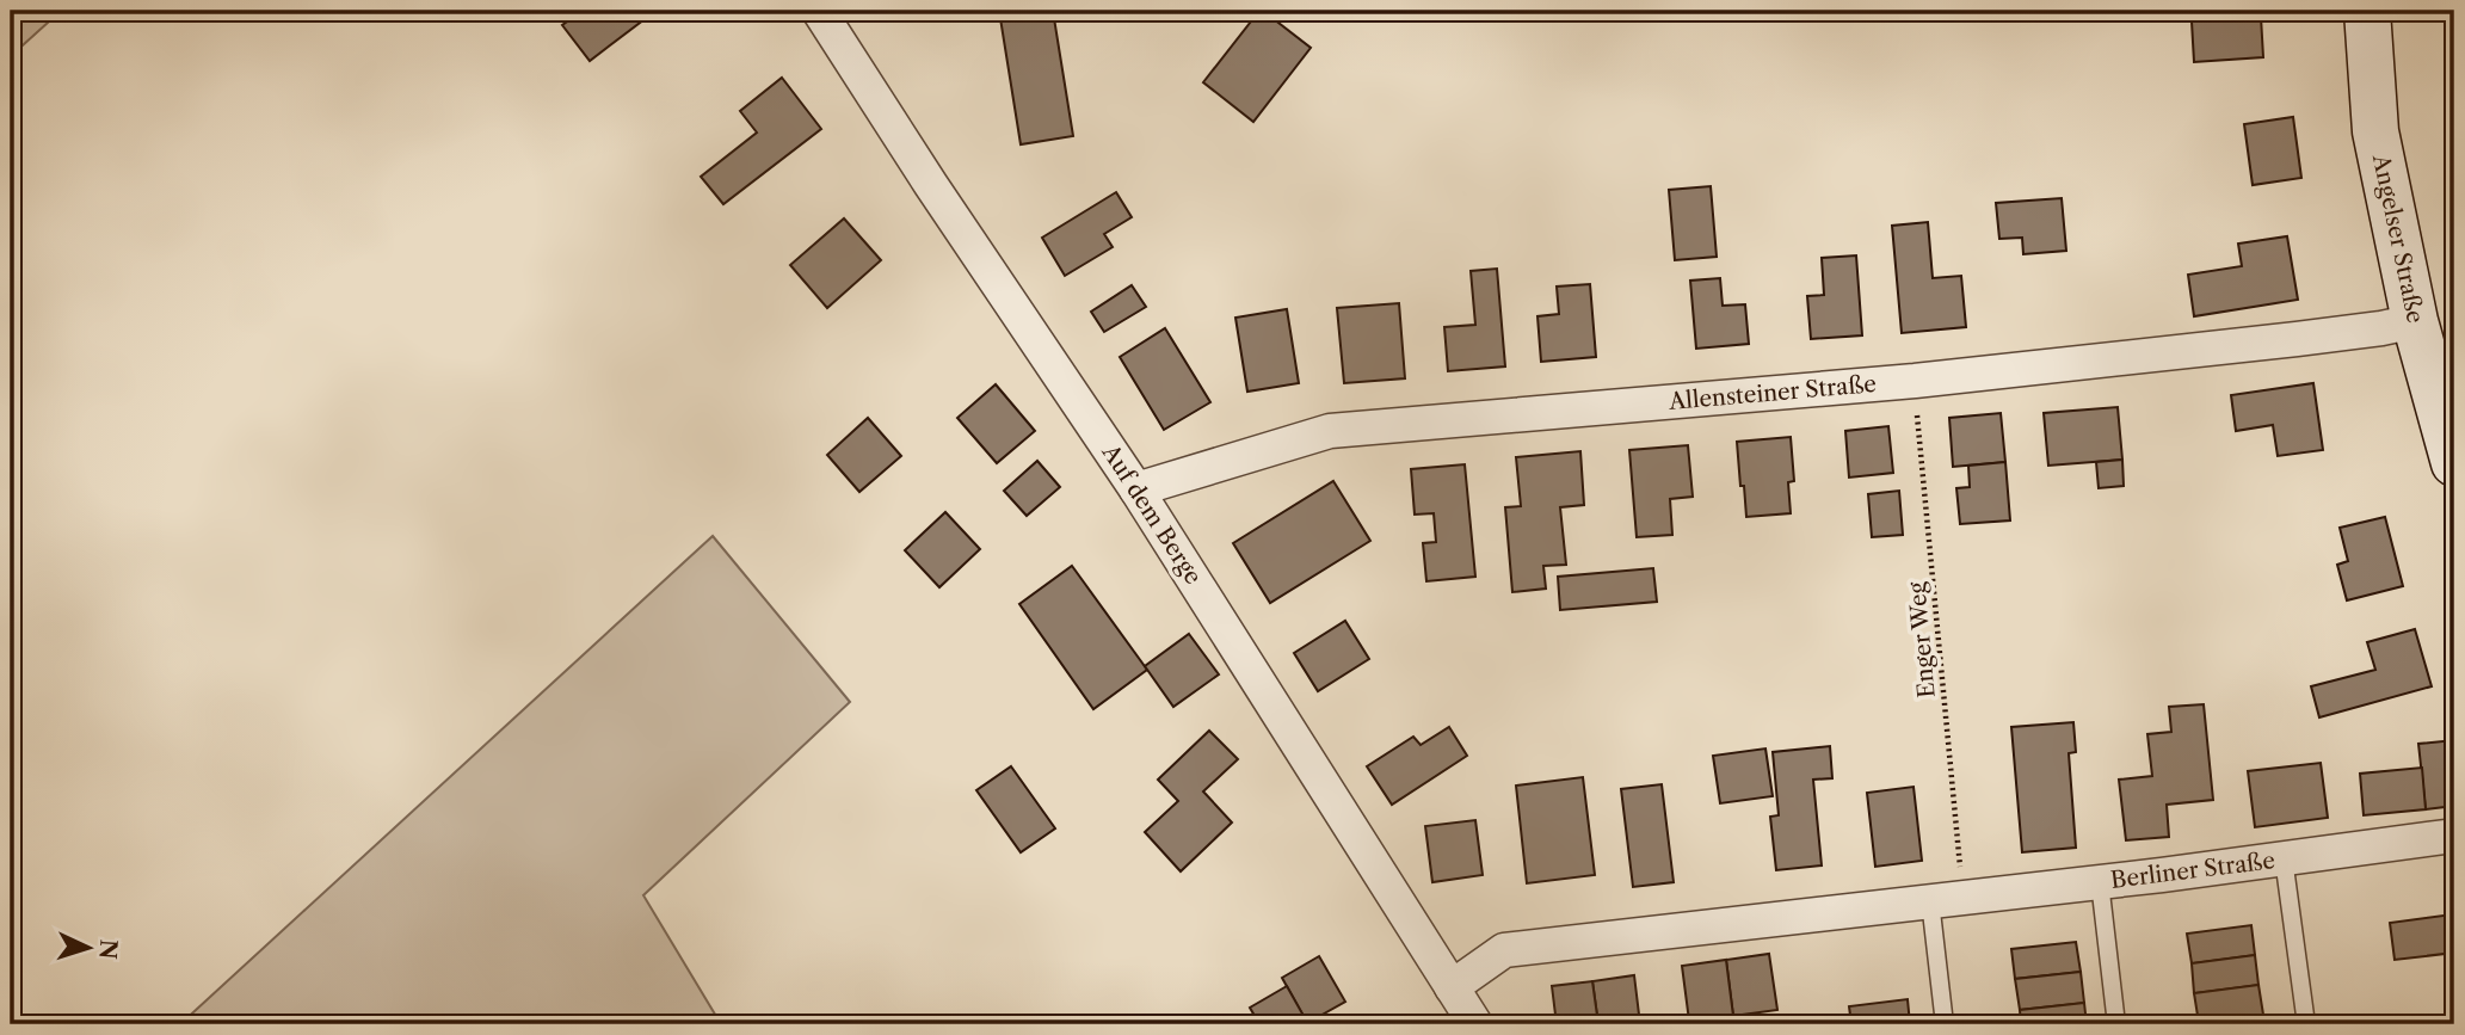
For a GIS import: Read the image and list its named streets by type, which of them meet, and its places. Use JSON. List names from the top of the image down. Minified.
{"streets":{"main road":["Angelser Straße"],"street":["Allensteiner Straße","Auf dem Berge","Berliner Straße"],"path":["Enger Weg"]},"crossings":[["Angelser Straße","Allensteiner Straße"],["Allensteiner Straße","Auf dem Berge"],["Allensteiner Straße","Enger Weg"],["Auf dem Berge","Berliner Straße"],["Enger Weg","Berliner Straße"]],"north":"right"}
